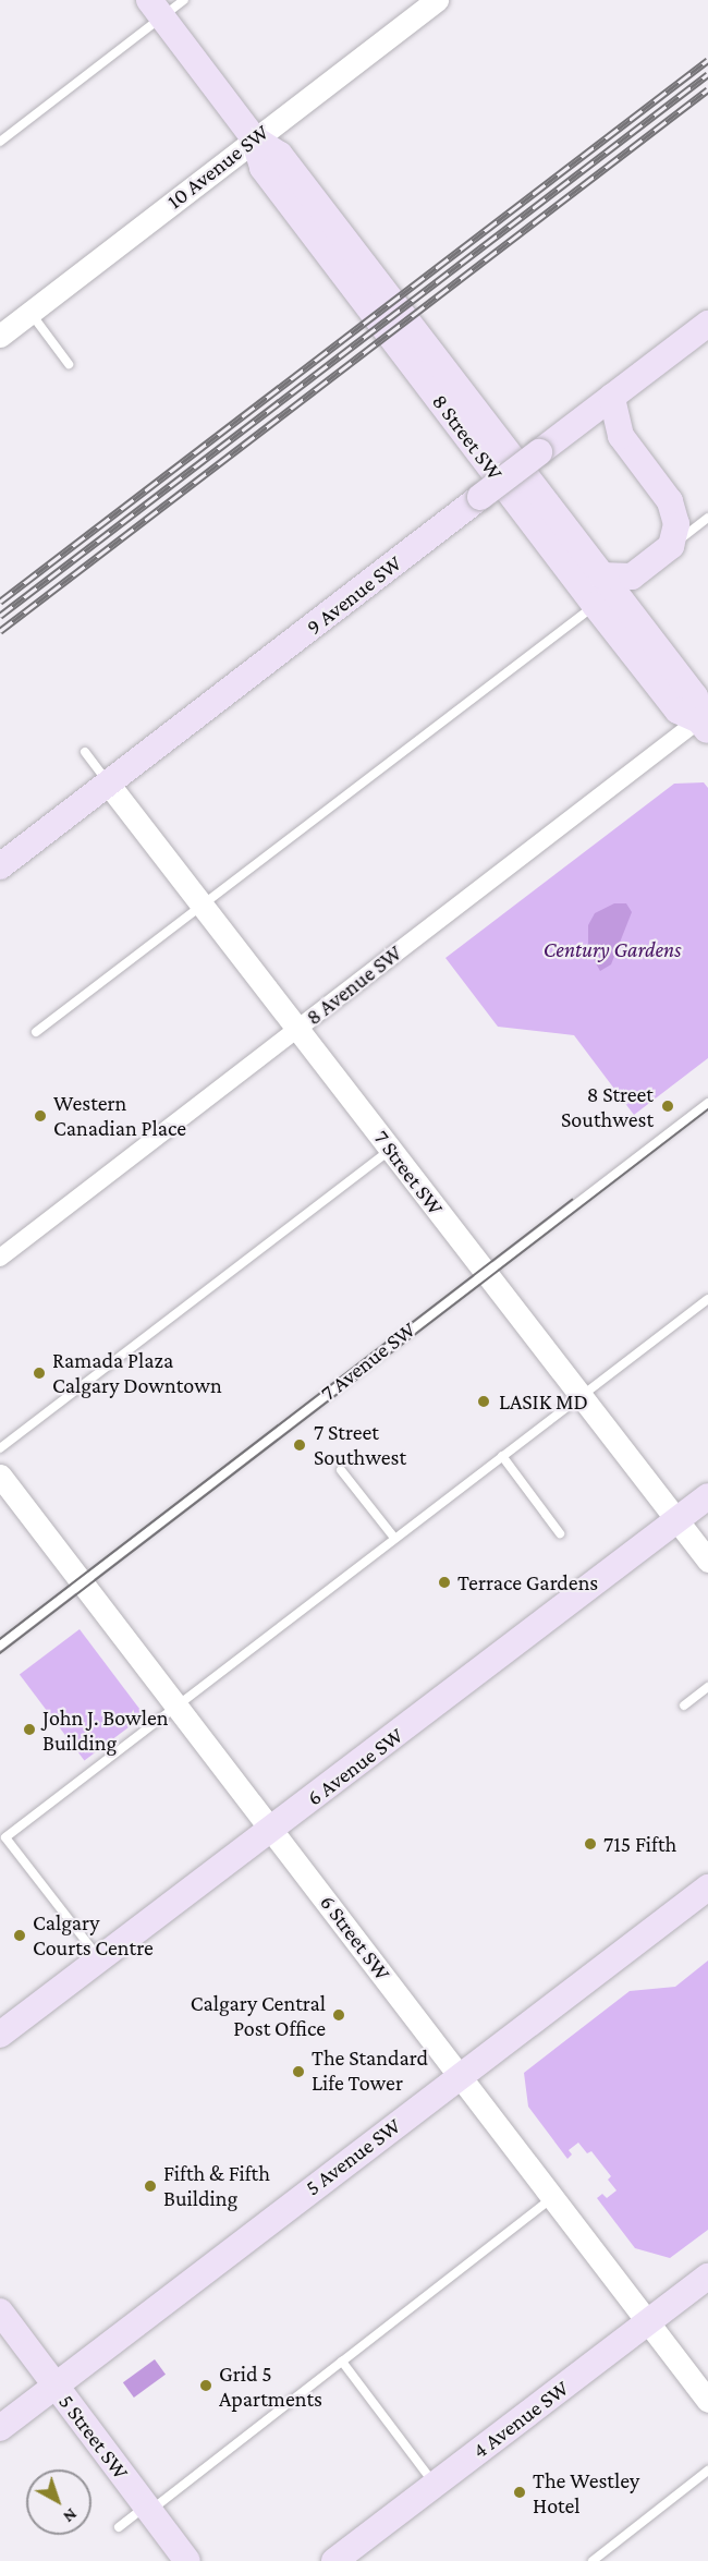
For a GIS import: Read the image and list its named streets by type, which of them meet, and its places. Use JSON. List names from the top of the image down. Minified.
{"streets":{"main road":["8 Street SW","9 Avenue SW","6 Avenue SW","5 Avenue SW","4 Avenue SW","5 Street SW"],"street":["10 Avenue SW","8 Avenue SW","7 Street SW","6 Street SW"],"lane":["7 Avenue SW"]},"crossings":[["10 Avenue SW","8 Street SW"],["8 Street SW","8 Avenue SW"],["9 Avenue SW","7 Street SW"],["8 Avenue SW","7 Street SW"],["7 Street SW","7 Avenue SW"],["7 Street SW","6 Avenue SW"],["7 Avenue SW","6 Street SW"],["6 Avenue SW","6 Street SW"],["6 Street SW","5 Avenue SW"],["6 Street SW","4 Avenue SW"],["5 Avenue SW","5 Street SW"]],"parks":["Century Gardens"],"places":["8 Street Southwest","Western Canadian Place","Ramada Plaza Calgary Downtown","LASIK MD","7 Street Southwest","Terrace Gardens","John J. Bowlen Building","715 Fifth","Calgary Courts Centre","Calgary Central Post Office","The Standard Life Tower","Fifth & Fifth Building","Grid 5 Apartments","The Westley Hotel"],"north":"bottom right"}
